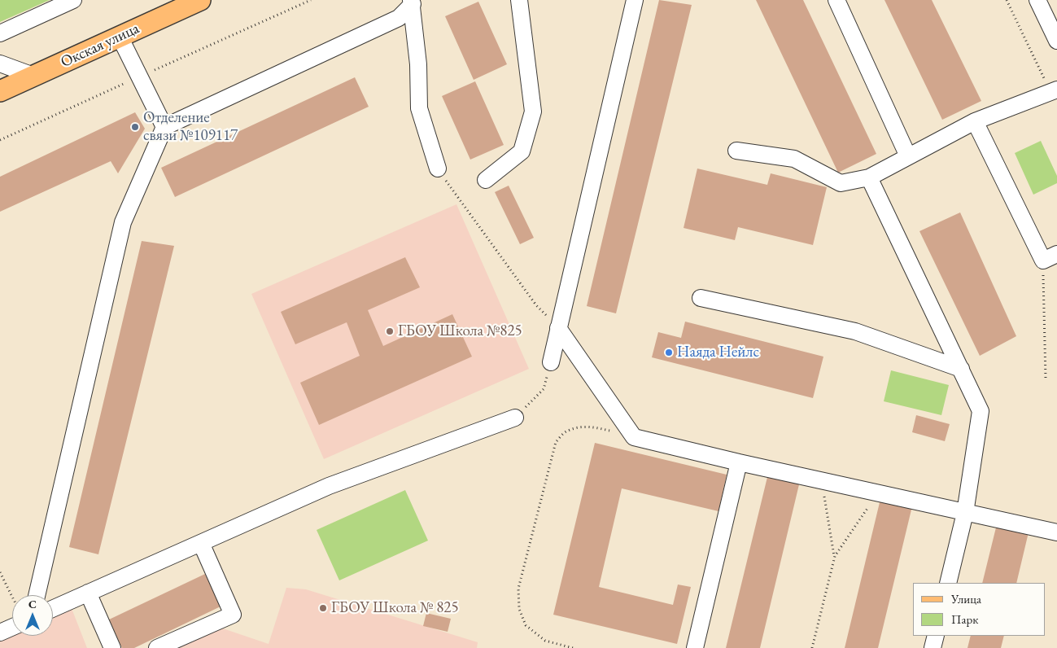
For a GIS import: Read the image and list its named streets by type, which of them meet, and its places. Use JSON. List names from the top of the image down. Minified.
{"streets":{"main road":["Окская улица"]},"places":["Отделение связи №109117","ГБОУ Школа №825","Наяда Нейлс","ГБОУ Школа № 825"],"legend":["Улица","Парк"],"north":"top"}
